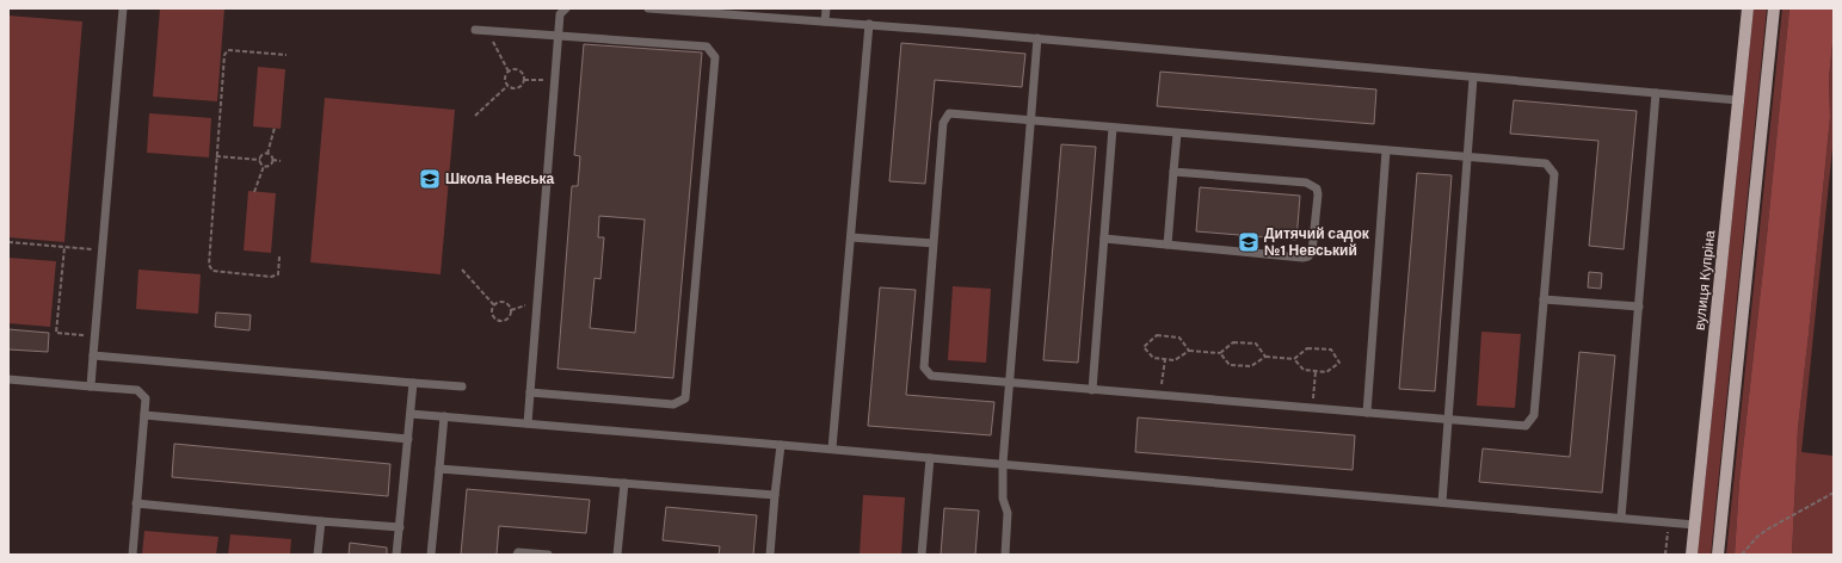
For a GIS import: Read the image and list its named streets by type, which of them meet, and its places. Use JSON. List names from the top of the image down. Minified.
{"streets":{"main road":["вулиця Купріна"]},"places":{"school or university":["Школа Невська","Дитячий садок №1 Невський"]}}
